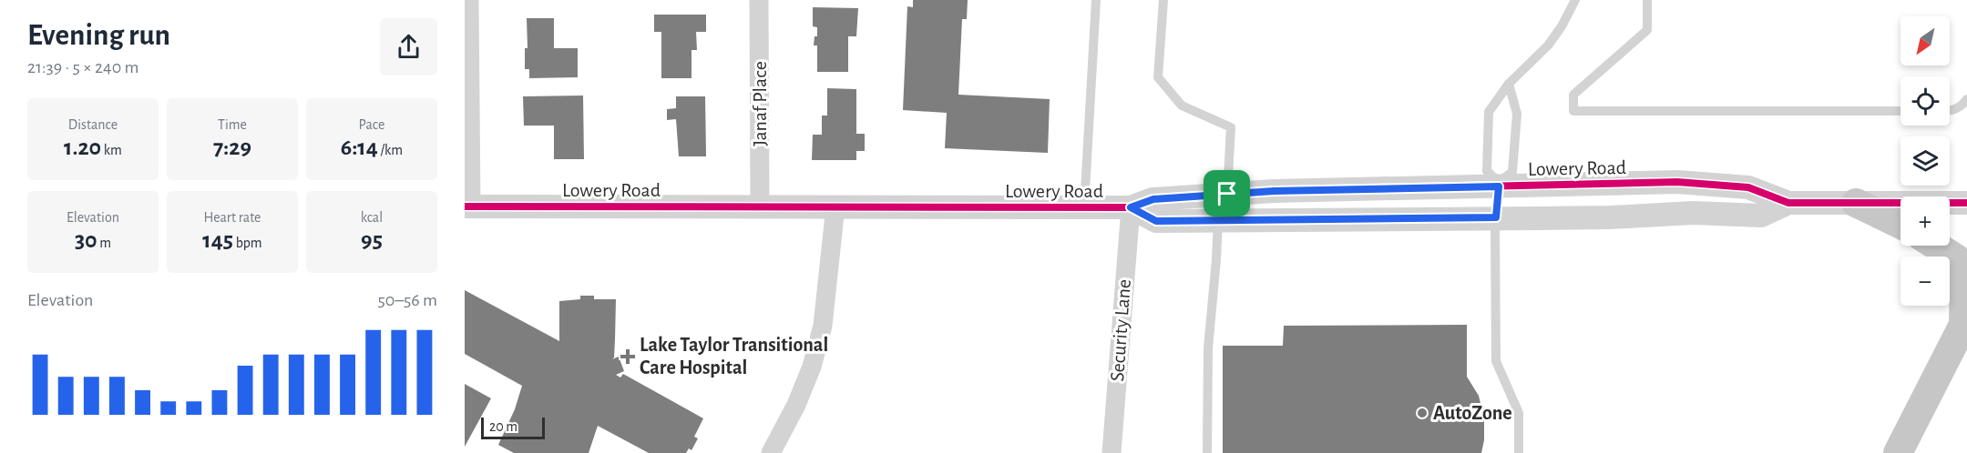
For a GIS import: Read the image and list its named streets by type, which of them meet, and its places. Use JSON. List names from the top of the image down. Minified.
{"streets":{"street":["Janaf Place","Lowery Road","Security Lane"]},"crossings":[["Janaf Place","Lowery Road"],["Lowery Road","Security Lane"]],"places":{"health":["Lake Taylor Transitional Care Hospital"],"other":["AutoZone"]},"scale_bar":"20 m","north":"bottom left","page":{"heading":["Evening run","21:39 · 5 × 240 m"],"map_buttons":["+","−"],"stats":[["Distance","1.20 km"],["Time","7:29"],["Pace","6:14 /km"],["Elevation","30 m"],["Heart rate","145 bpm"],["kcal","95"]],"chart":["Elevation","50–56 m"],"scale":"20 m"}}
